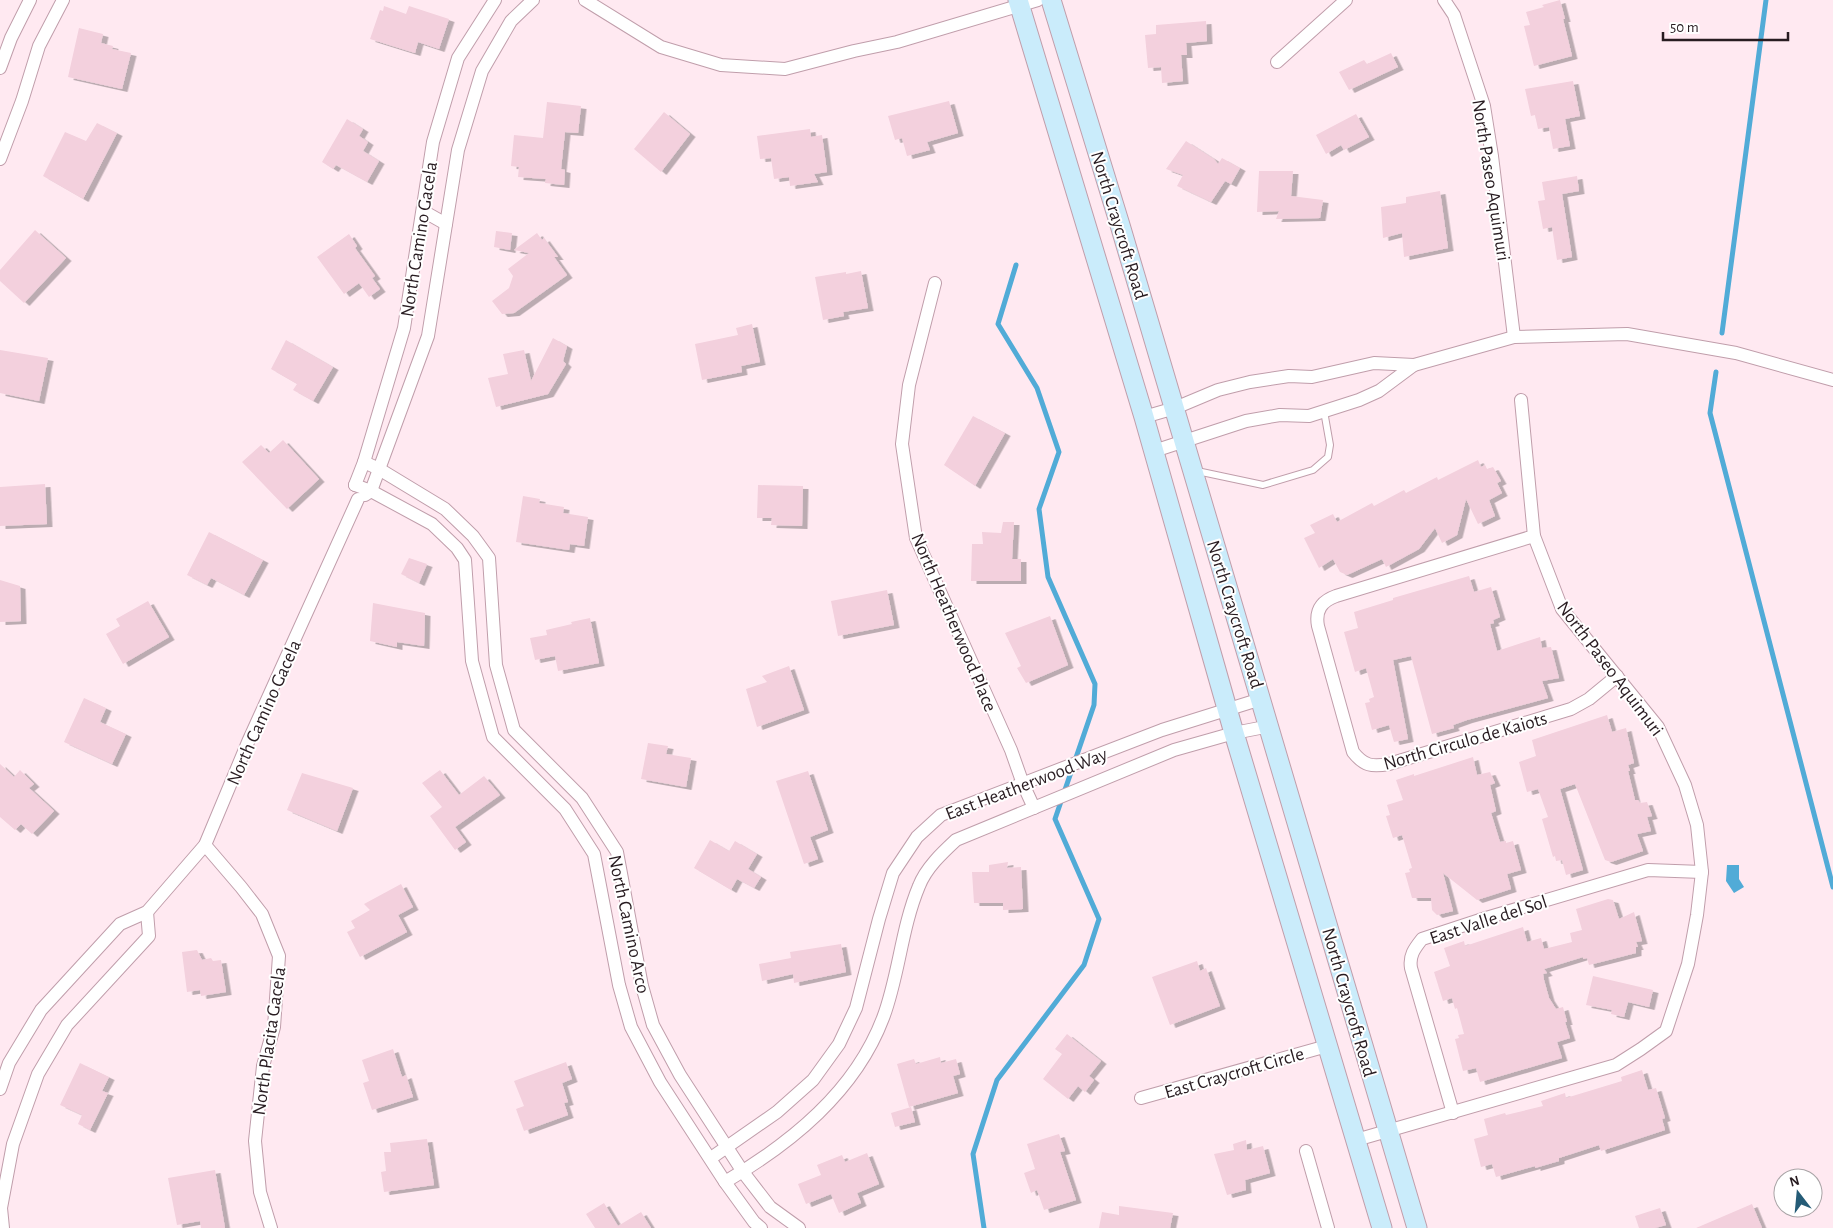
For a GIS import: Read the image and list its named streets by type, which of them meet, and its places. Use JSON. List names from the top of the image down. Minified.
{"streets":{"main road":["North Craycroft Road"],"street":["North Paseo Aquimuri","North Camino Gacela","North Heatherwood Place","North Circulo de Kaiots","East Heatherwood Way","East Valle del Sol","North Camino Arco","North Placita Gacela","East Craycroft Circle"]},"crossings":[["North Paseo Aquimuri","North Craycroft Road"],["North Paseo Aquimuri","North Circulo de Kaiots"],["North Paseo Aquimuri","East Valle del Sol"],["North Craycroft Road","East Heatherwood Way"],["North Craycroft Road","East Craycroft Circle"],["North Camino Gacela","North Camino Arco"],["North Camino Gacela","North Placita Gacela"],["North Heatherwood Place","East Heatherwood Way"],["East Heatherwood Way","North Camino Arco"]],"scale_bar":"50 m","north":"top"}
